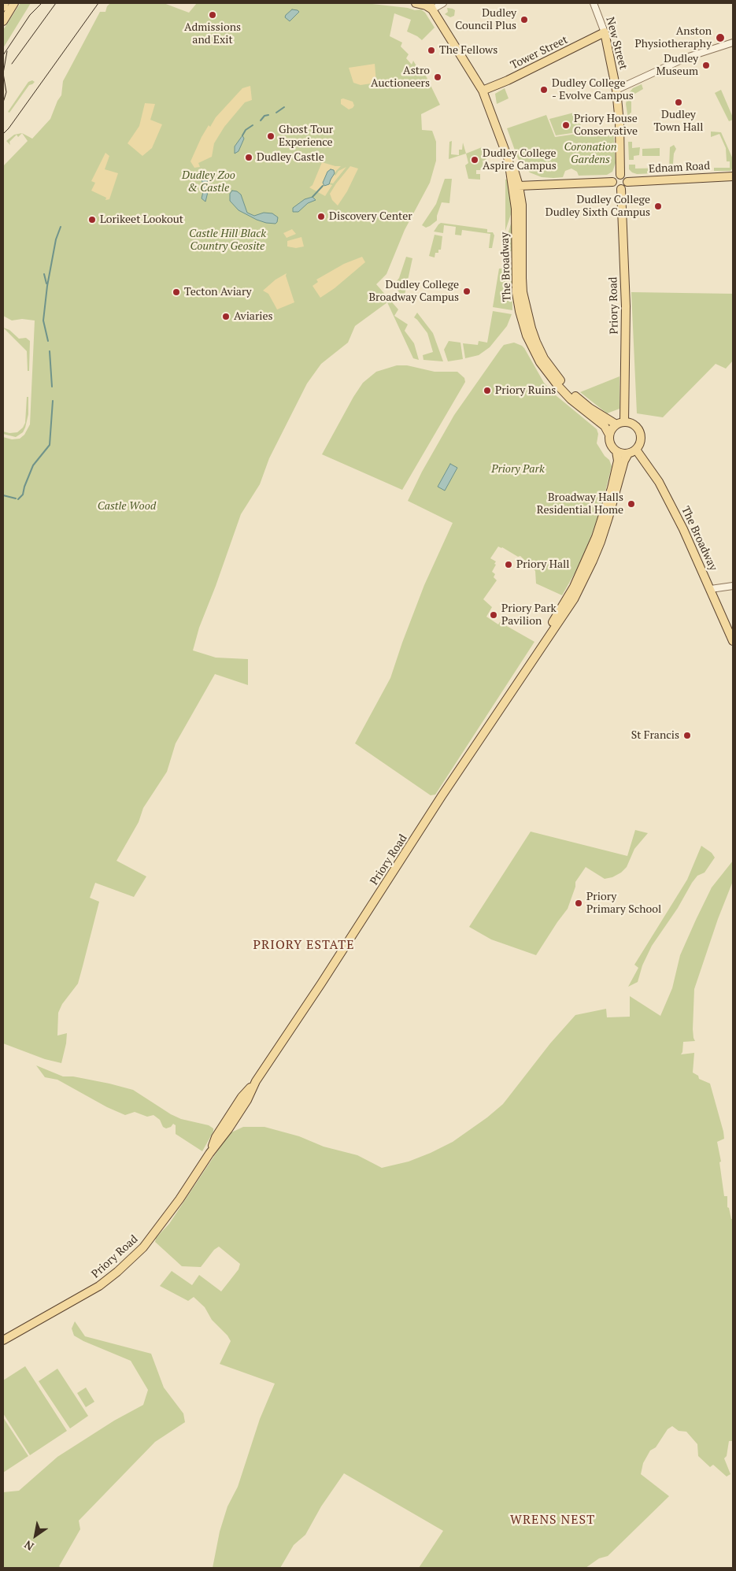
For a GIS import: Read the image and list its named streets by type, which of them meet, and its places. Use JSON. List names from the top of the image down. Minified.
{"streets":{"main road":["New Street","Tower Street","Ednam Road","The Broadway","Priory Road"]},"crossings":[["New Street","Tower Street"],["Tower Street","The Broadway"],["Ednam Road","Priory Road"],["The Broadway","Priory Road"]],"districts":["PRIORY ESTATE","WRENS NEST"],"parks":["Coronation Gardens","Dudley Zoo & Castle","Castle Hill Black Country Geosite","Priory Park","Castle Wood"],"places":["Admissions and Exit","Dudley Council Plus","Anston Physiotheraphy","The Fellows","Dudley Museum","Astro Auctioneers","Dudley College - Evolve Campus","Dudley Town Hall","Priory House Conservative","Ghost Tour Experience","Dudley Castle","Dudley College Aspire Campus","Dudley College Dudley Sixth Campus","Discovery Center","Lorikeet Lookout","Dudley College Broadway Campus","Tecton Aviary","Aviaries","Priory Ruins","Broadway Halls Residential Home","Priory Hall","Priory Park Pavilion","St Francis","Priory Primary School"],"north":"bottom left"}
